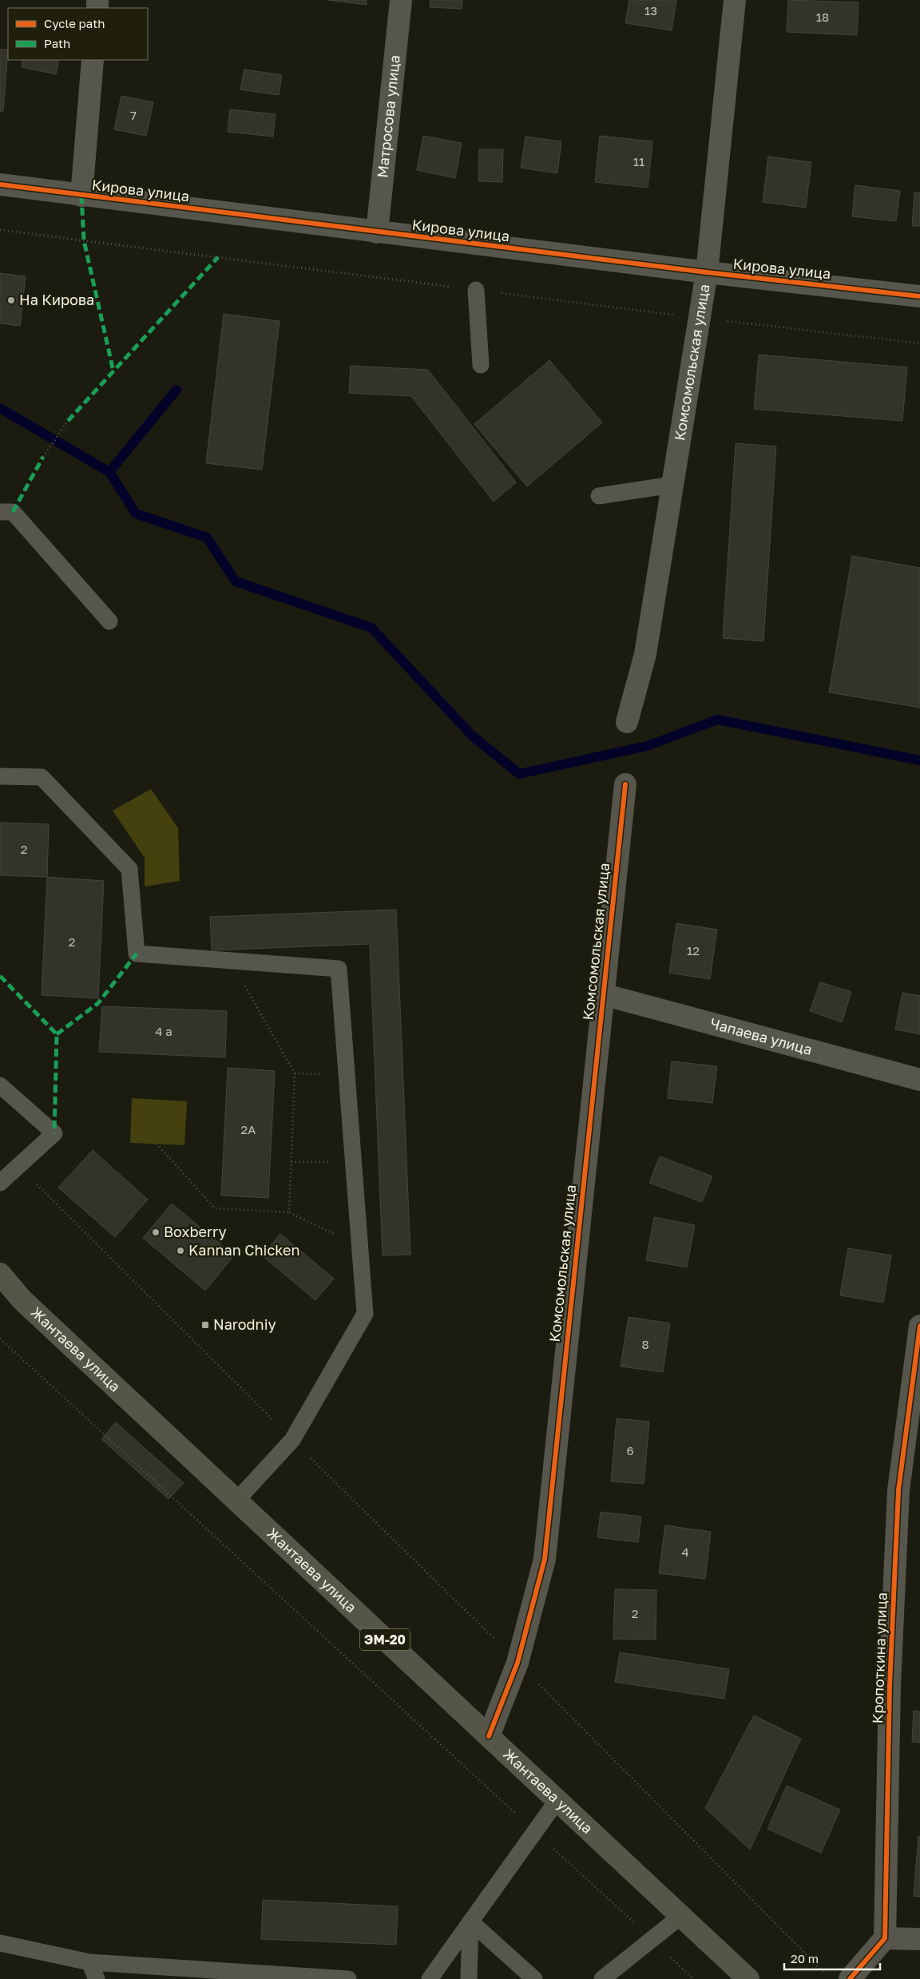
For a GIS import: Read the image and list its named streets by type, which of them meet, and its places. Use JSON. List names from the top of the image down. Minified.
{"streets":{"main road":["Жантаева улица","ЭМ-20"],"street":["Матросова улица","Кирова улица","Комсомольская улица","Чапаева улица","Кропоткина улица"]},"crossings":[["Матросова улица","Кирова улица"],["Кирова улица","Комсомольская улица"],["Комсомольская улица","Чапаева улица"],["Комсомольская улица","Жантаева улица"],["Жантаева улица","ЭМ-20"]],"places":{"other":["На Кирова","Boxberry","Kannan Chicken"],"transit":["Narodniy"]},"house_numbers":["13","18","7","11","2","2","12","4 а","2А","8","6","4","2"],"legend":["Cycle path","Path"],"scale_bar":"20 m"}
